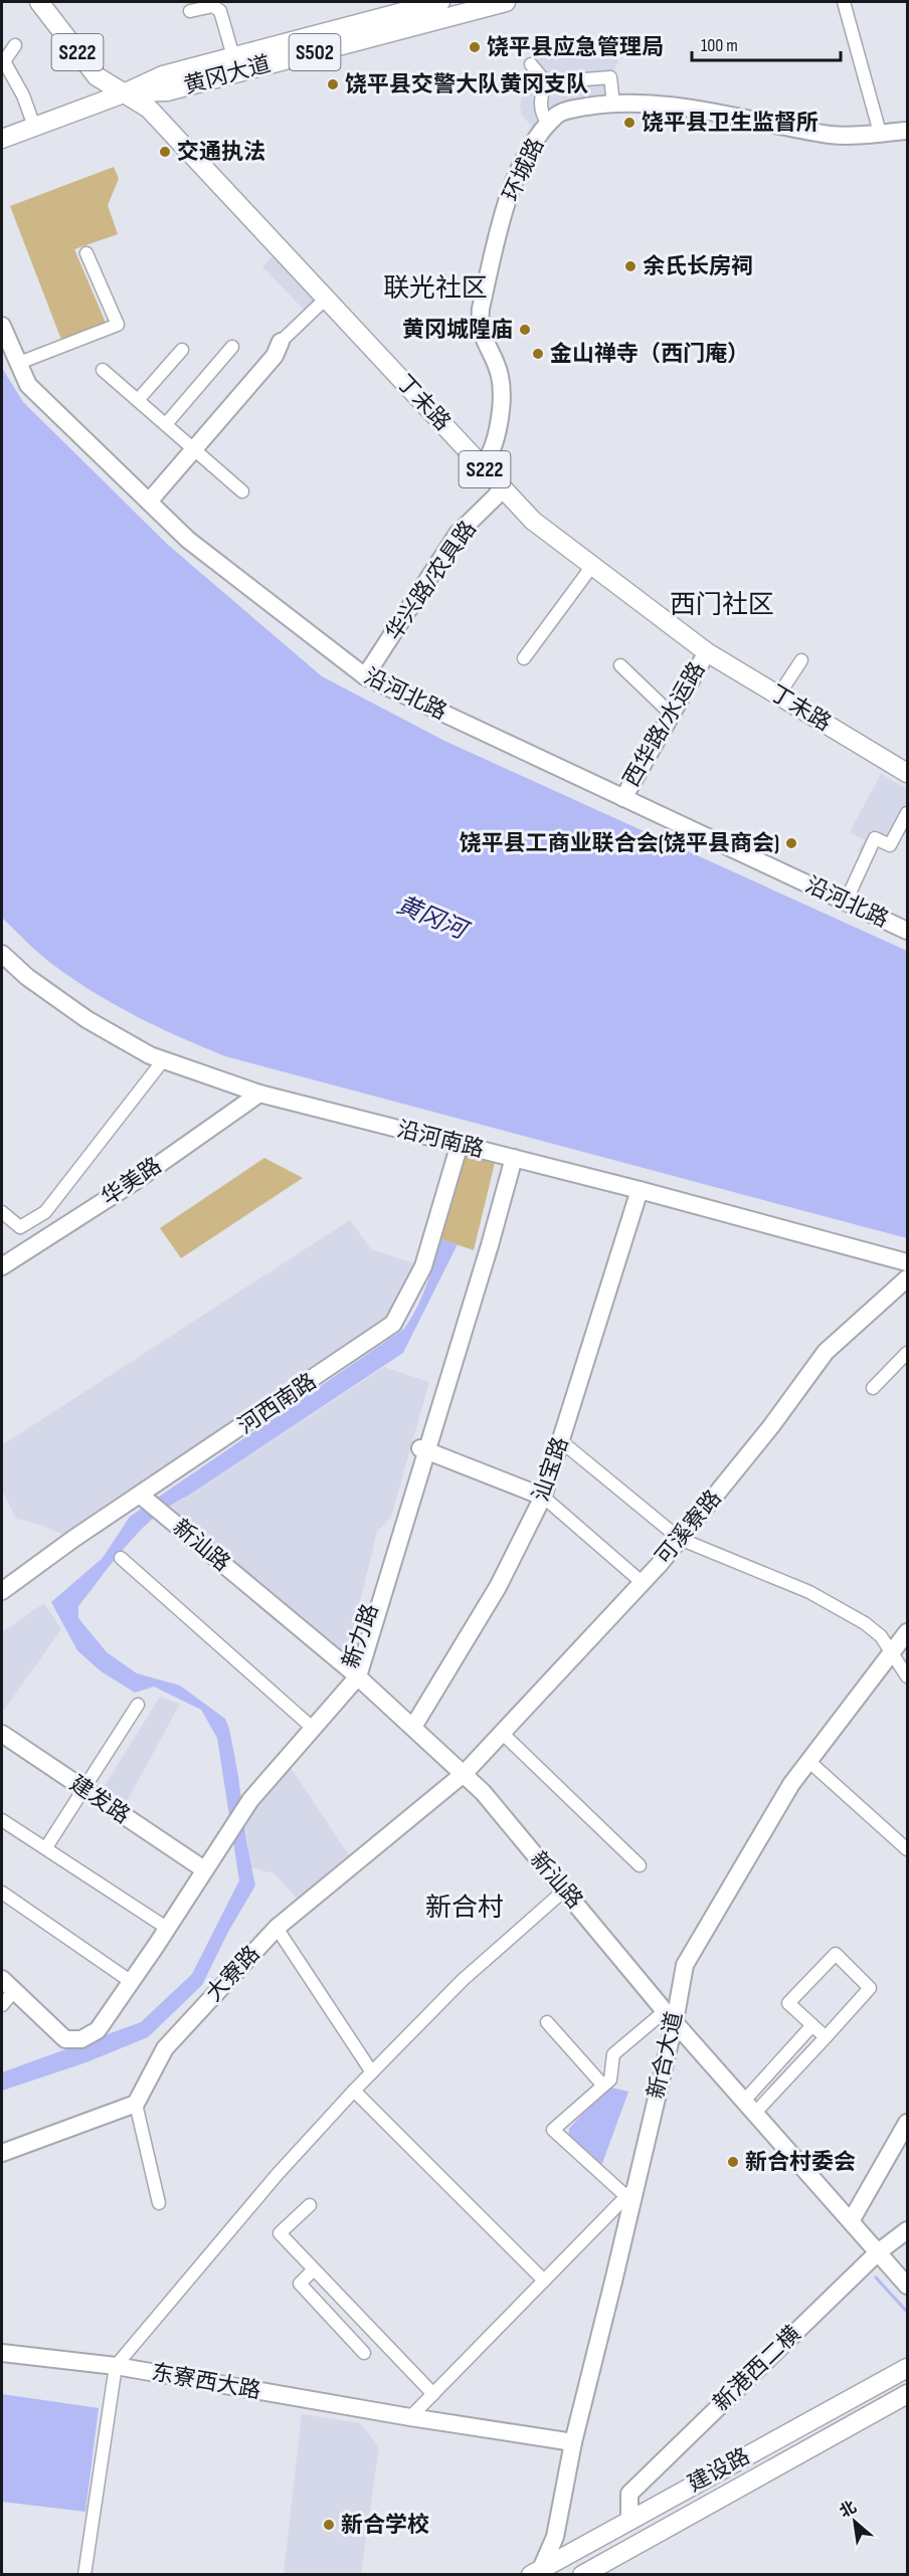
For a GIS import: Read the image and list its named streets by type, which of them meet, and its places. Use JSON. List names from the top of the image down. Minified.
{"streets":{"main road":["S222","S502","黄冈大道","丁未路","建设路"],"street":["环城路","华兴路/农具路","沿河北路","西华路/水运路","沿河南路","华美路","河西南路","汕宝路","可溪寮路","新汕路","新力路","建发路","大寮路","新合大道","新港西二横","东寮西大路"]},"crossings":[["S222","黄冈大道"],["S222","丁未路"],["黄冈大道","丁未路"],["环城路","丁未路"],["丁未路","华兴路/农具路"],["丁未路","西华路/水运路"],["华兴路/农具路","沿河北路"],["沿河北路","西华路/水运路"],["沿河南路","华美路"],["沿河南路","河西南路"],["沿河南路","汕宝路"],["沿河南路","新力路"],["河西南路","新汕路"],["汕宝路","新汕路"],["可溪寮路","新汕路"],["可溪寮路","大寮路"],["新汕路","新力路"],["新汕路","大寮路"],["新汕路","新合大道"],["新汕路","新港西二横"],["新力路","建发路"],["新合大道","东寮西大路"],["新合大道","建设路"],["新港西二横","建设路"]],"districts":["联光社区","西门社区","新合村"],"water":["黄冈河"],"places":["饶平县应急管理局","饶平县交警大队黄冈支队","饶平县卫生监督所","交通执法","余氏长房祠","黄冈城隍庙","金山禅寺（西门庵）","饶平县工商业联合会(饶平县商会)","新合村委会","新合学校"],"scale_bar":"100 m","north":"top left"}
